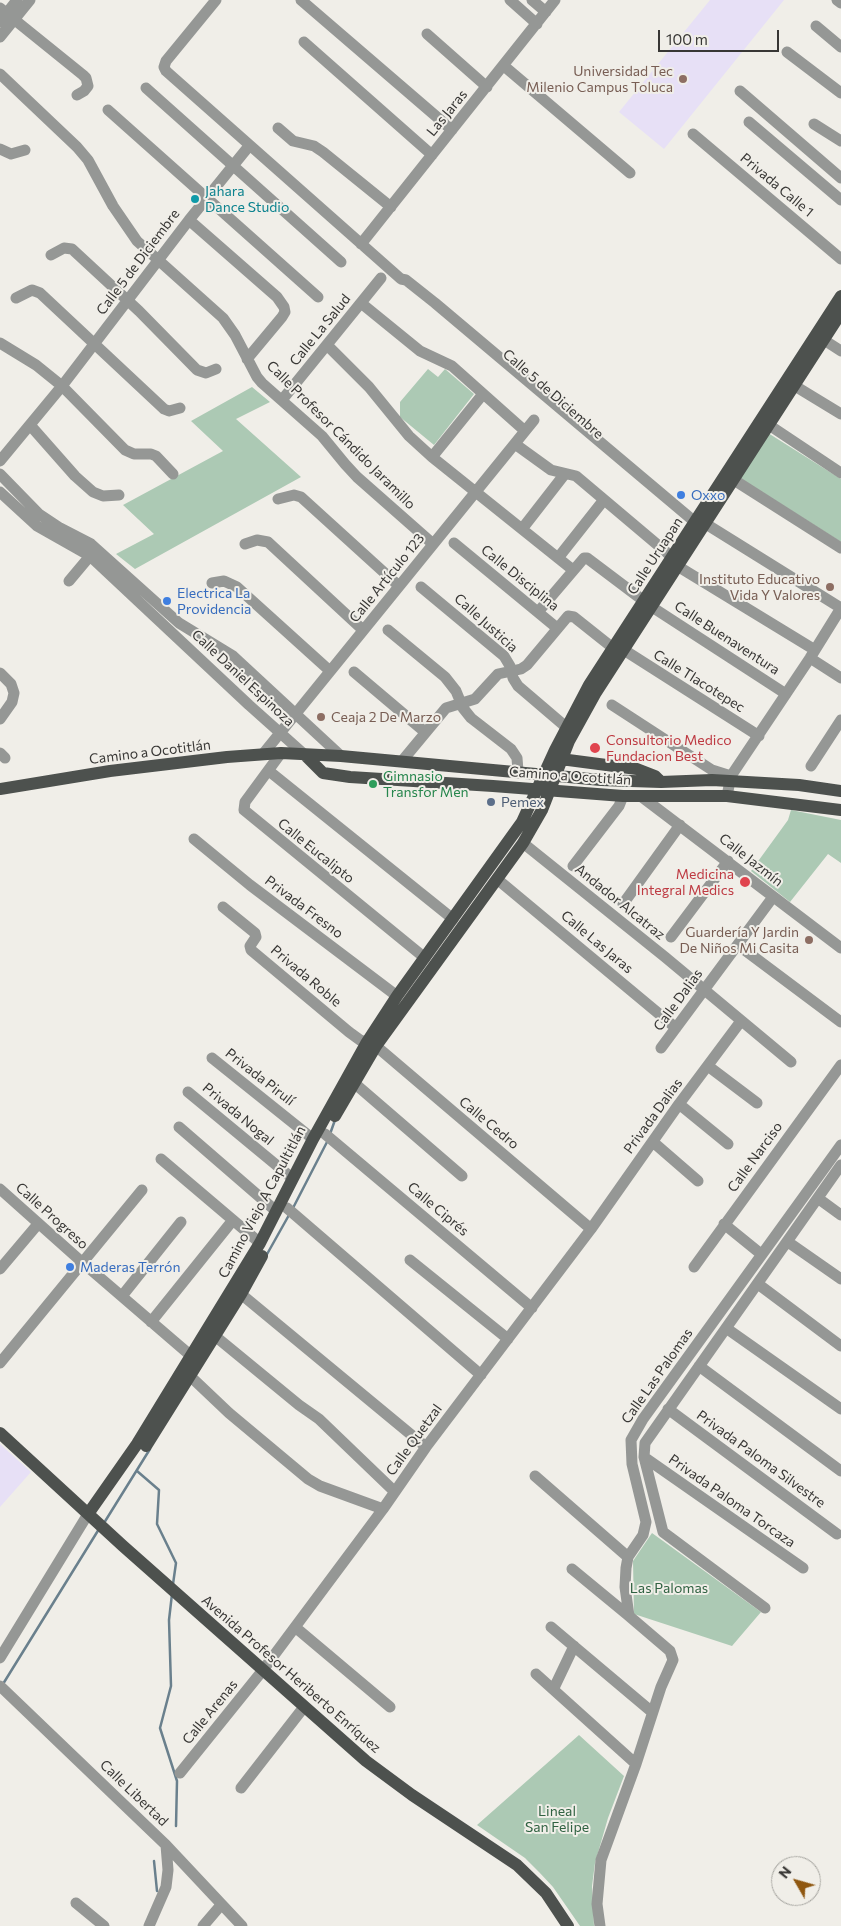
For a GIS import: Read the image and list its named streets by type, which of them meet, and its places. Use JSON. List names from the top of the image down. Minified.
{"streets":{"main road":["Calle Uruapan","Camino a Ocotitlán","Camino Viejo A Capultitlán","Avenida Profesor Heriberto Enríquez"],"street":["Las Jaras","Privada Calle 1","Calle 5 de Diciembre","Calle La Salud","Calle Profesor Cándido Jaramillo","Calle Artículo 123","Calle Disciplina","Calle Justicia","Calle Buenaventura","Calle Daniel Espinoza","Calle Tlacotepec","Calle Eucalipto","Calle Jazmín","Andador Alcatraz","Privada Fresno","Calle Las Jaras","Privada Roble","Calle Dalias","Privada Pirulí","Privada Nogal","Privada Dalias","Calle Cedro","Calle Narciso","Calle Ciprés","Calle Progreso","Calle Las Palomas","Calle Quetzal","Privada Paloma Silvestre","Privada Paloma Torcaza","Calle Arenas","Calle Libertad"]},"crossings":[["Las Jaras","Calle 5 de Diciembre"],["Calle 5 de Diciembre","Calle Profesor Cándido Jaramillo"],["Calle 5 de Diciembre","Calle Uruapan"],["Calle La Salud","Calle Profesor Cándido Jaramillo"],["Calle Profesor Cándido Jaramillo","Calle Artículo 123"],["Calle Uruapan","Calle Disciplina"],["Calle Uruapan","Calle Justicia"],["Calle Uruapan","Calle Buenaventura"],["Calle Uruapan","Calle Tlacotepec"],["Calle Uruapan","Camino a Ocotitlán"],["Calle Uruapan","Camino Viejo A Capultitlán"],["Calle Artículo 123","Calle Daniel Espinoza"],["Calle Artículo 123","Camino a Ocotitlán"],["Calle Disciplina","Calle Tlacotepec"],["Calle Daniel Espinoza","Camino a Ocotitlán"],["Camino a Ocotitlán","Calle Eucalipto"],["Camino a Ocotitlán","Calle Jazmín"],["Camino a Ocotitlán","Camino Viejo A Capultitlán"],["Calle Eucalipto","Camino Viejo A Capultitlán"],["Calle Jazmín","Calle Dalias"],["Andador Alcatraz","Calle Dalias"],["Andador Alcatraz","Privada Dalias"],["Andador Alcatraz","Camino Viejo A Capultitlán"],["Privada Fresno","Camino Viejo A Capultitlán"],["Calle Las Jaras","Calle Dalias"],["Calle Las Jaras","Camino Viejo A Capultitlán"],["Privada Roble","Calle Cedro"],["Privada Roble","Camino Viejo A Capultitlán"],["Privada Pirulí","Camino Viejo A Capultitlán"],["Privada Pirulí","Calle Ciprés"],["Privada Nogal","Camino Viejo A Capultitlán"],["Privada Dalias","Calle Cedro"],["Privada Dalias","Calle Quetzal"],["Calle Cedro","Camino Viejo A Capultitlán"],["Calle Cedro","Calle Quetzal"],["Camino Viejo A Capultitlán","Calle Ciprés"],["Camino Viejo A Capultitlán","Calle Progreso"],["Camino Viejo A Capultitlán","Avenida Profesor Heriberto Enríquez"],["Calle Ciprés","Calle Quetzal"],["Calle Las Palomas","Privada Paloma Silvestre"],["Calle Las Palomas","Privada Paloma Torcaza"],["Calle Quetzal","Avenida Profesor Heriberto Enríquez"],["Calle Quetzal","Calle Arenas"],["Avenida Profesor Heriberto Enríquez","Calle Arenas"]],"parks":["Las Palomas","Lineal San Felipe"],"places":["Universidad Tec Milenio Campus Toluca","Jahara Dance Studio","Oxxo","Instituto Educativo Vida Y Valores","Electrica La Providencia","Ceaja 2 De Marzo","Consultorio Medico Fundacion Best","Gimnasio Transfor Men","Pemex","Medicina Integral Medics","Guardería Y Jardin De Niños Mi Casita","Maderas Terrón"],"scale_bar":"100 m","north":"top left"}
